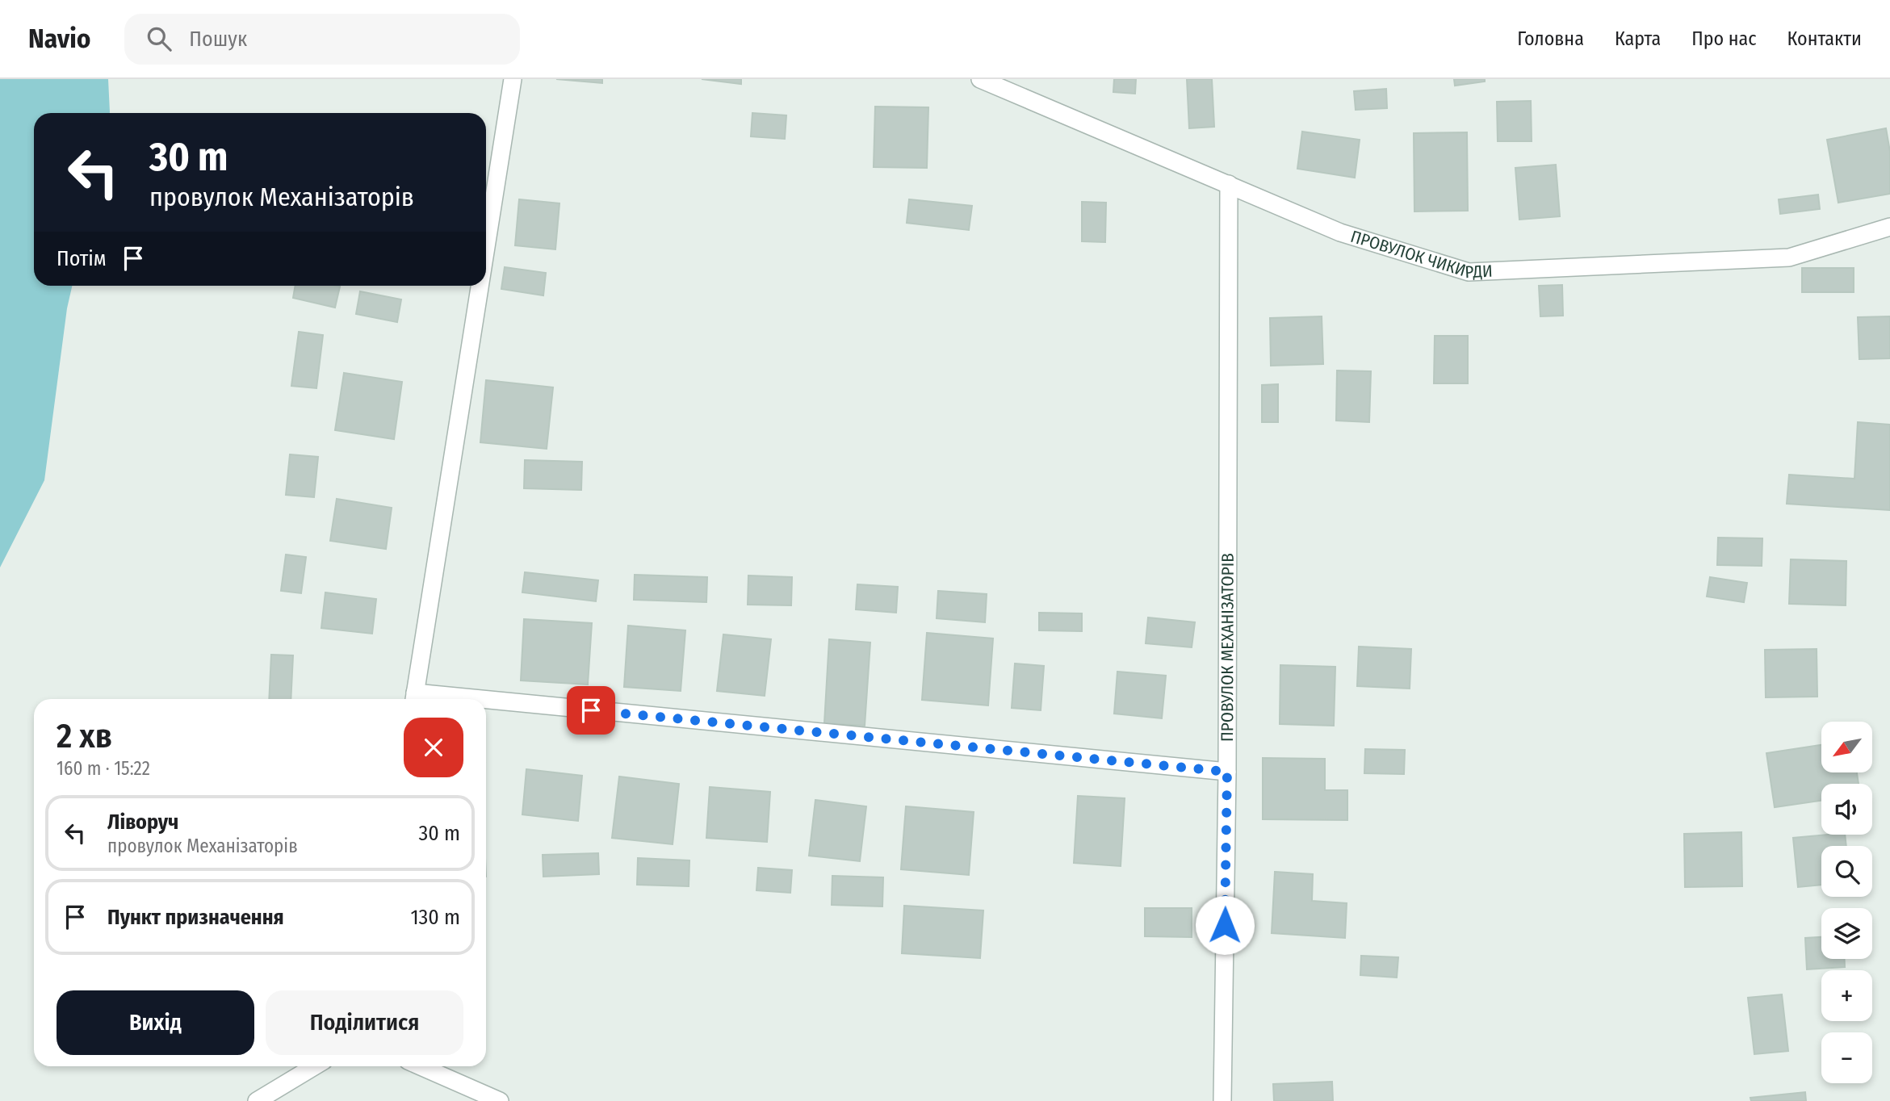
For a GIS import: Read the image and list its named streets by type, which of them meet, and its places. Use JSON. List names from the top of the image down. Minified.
{"streets":{"street":["ПРОВУЛОК ЧИКИРДИ","ПРОВУЛОК МЕХАНІЗАТОРІВ"]},"crossings":[["ПРОВУЛОК ЧИКИРДИ","ПРОВУЛОК МЕХАНІЗАТОРІВ"]],"north":"bottom left","page":{"header":"Navio","search":"Пошук","nav":["Головна","Карта","Про нас","Контакти"],"turn":["30 m","провулок Механізаторів"],"then":"Потім","heading":["2 хв","160 m · 15:22"],"map_buttons":["+","−"],"list":[{"name":"Ліворуч","note":"провулок Механізаторів","value":"30 m"},{"name":"Пункт призначення","value":"130 m"}],"buttons":["Вихід","Поділитися"]}}
